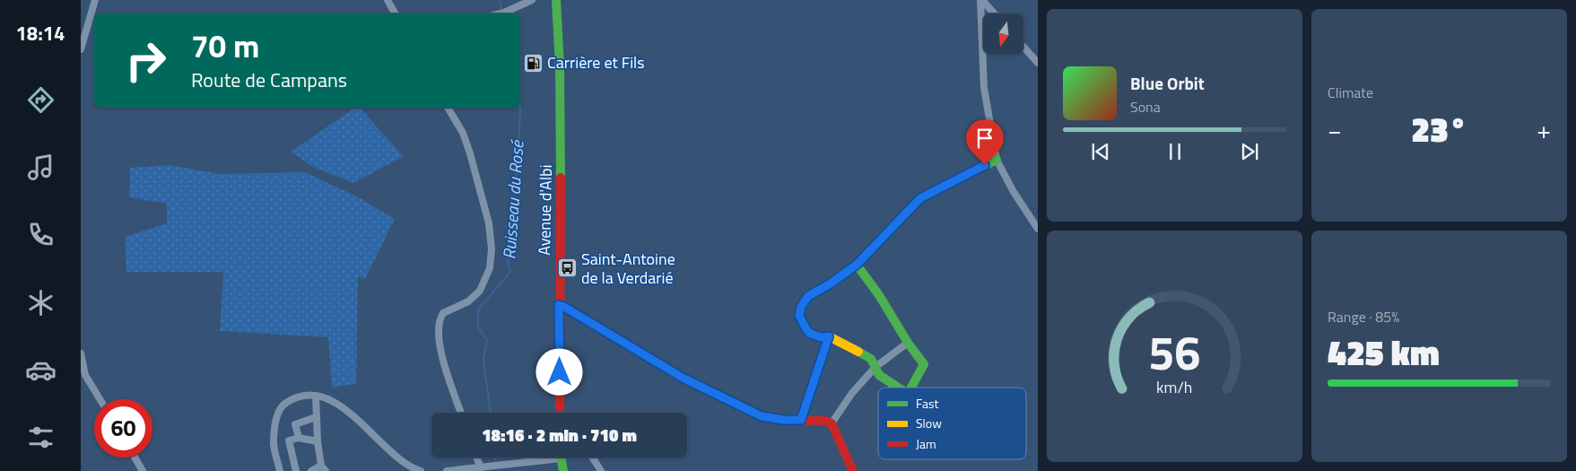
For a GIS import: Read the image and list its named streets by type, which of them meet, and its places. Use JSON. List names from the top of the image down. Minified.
{"streets":{"street":["Avenue d'Albi"]},"water":["Ruisseau du Rosé"],"places":{"fuel station":["Carrière et Fils"],"bus stop":["Saint-Antoine de la Verdarié"]},"legend":["Fast","Slow","Jam"],"north":"bottom","page":{"tabs":"18:14","tile":["Climate",["Range · 85%","425 km"]],"turn":["70 m","Route de Campans"],"song":["Blue Orbit","Sona"],"heat":["−","23°","+"],"limit":"60","trip":"18:16 · 2 min · 710 m","gauge":["56","km/h"]}}
